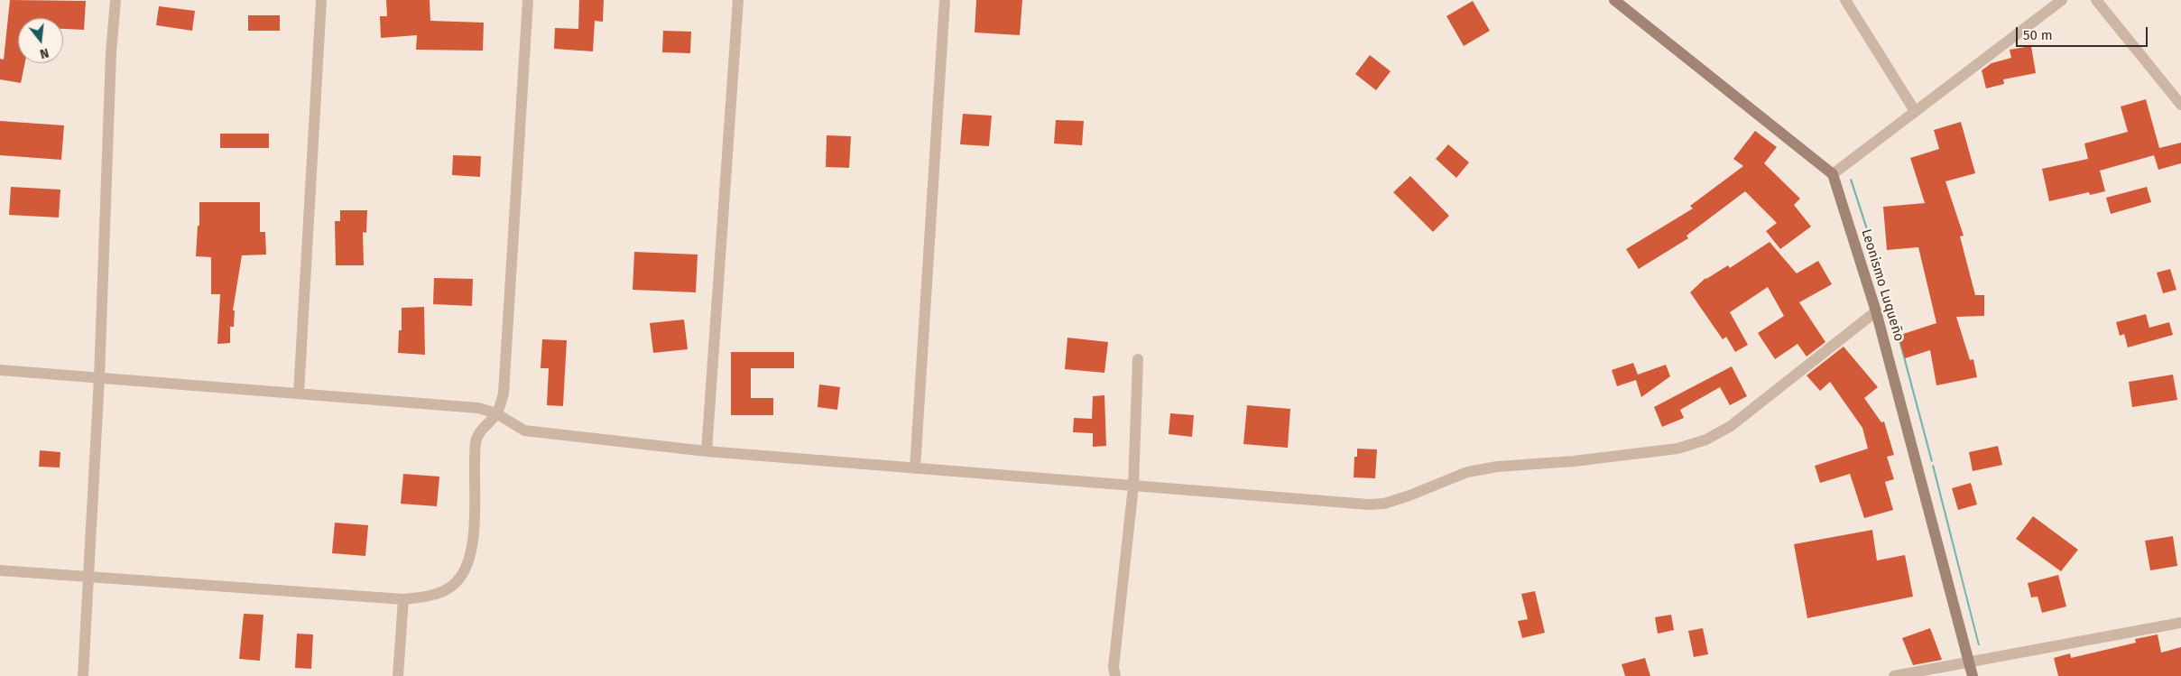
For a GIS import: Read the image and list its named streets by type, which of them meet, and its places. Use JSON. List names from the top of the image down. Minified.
{"streets":{"street":["Leonismo Luqueño"]},"scale_bar":"50 m","north":"bottom"}
